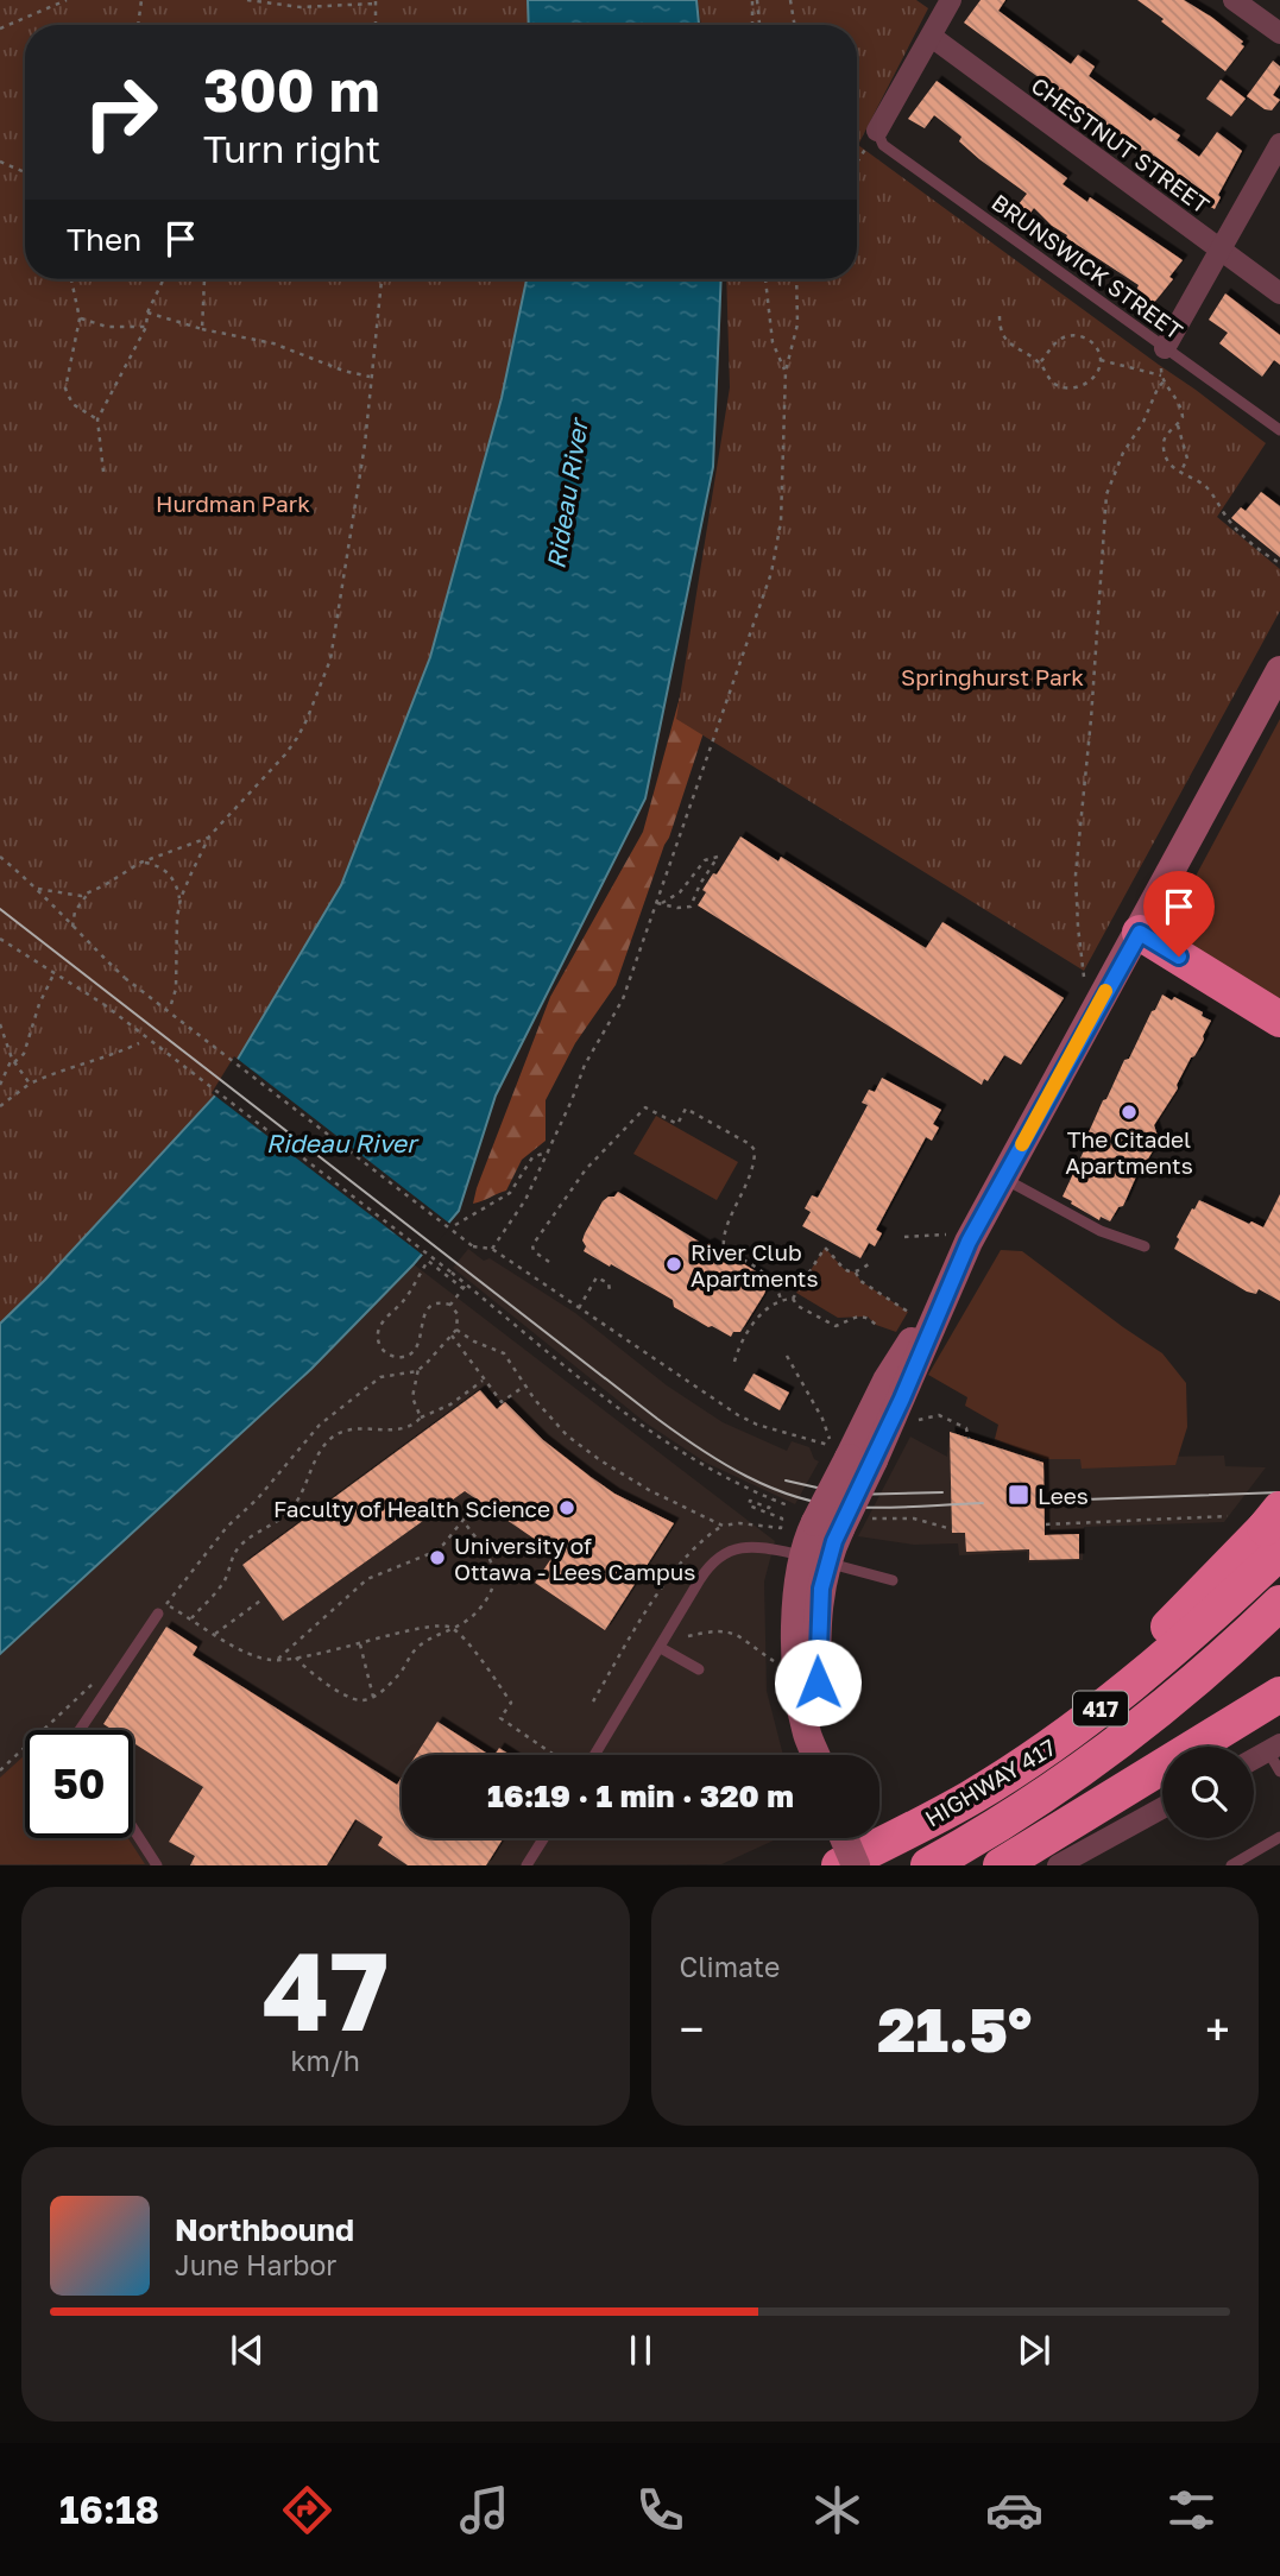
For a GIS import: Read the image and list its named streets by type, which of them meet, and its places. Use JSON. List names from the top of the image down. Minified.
{"streets":{"highway":["417","HIGHWAY 417"],"street":["CHESTNUT STREET"],"lane":["BRUNSWICK STREET"]},"water":["Rideau River"],"parks":["Hurdman Park","Springhurst Park"],"places":{"other":["The Citadel Apartments","River Club Apartments","Faculty of Health Science","University of Ottawa - Lees Campus"],"transit":["Lees"]},"page":{"turn":["300 m","Turn right"],"then":"Then","limit":"50","trip":"16:19 · 1 min · 320 m","tile":[["47","km/h"],"Climate"],"heat":["−","21.5°","+"],"song":["Northbound","June Harbor"],"tabs":"16:18"}}
